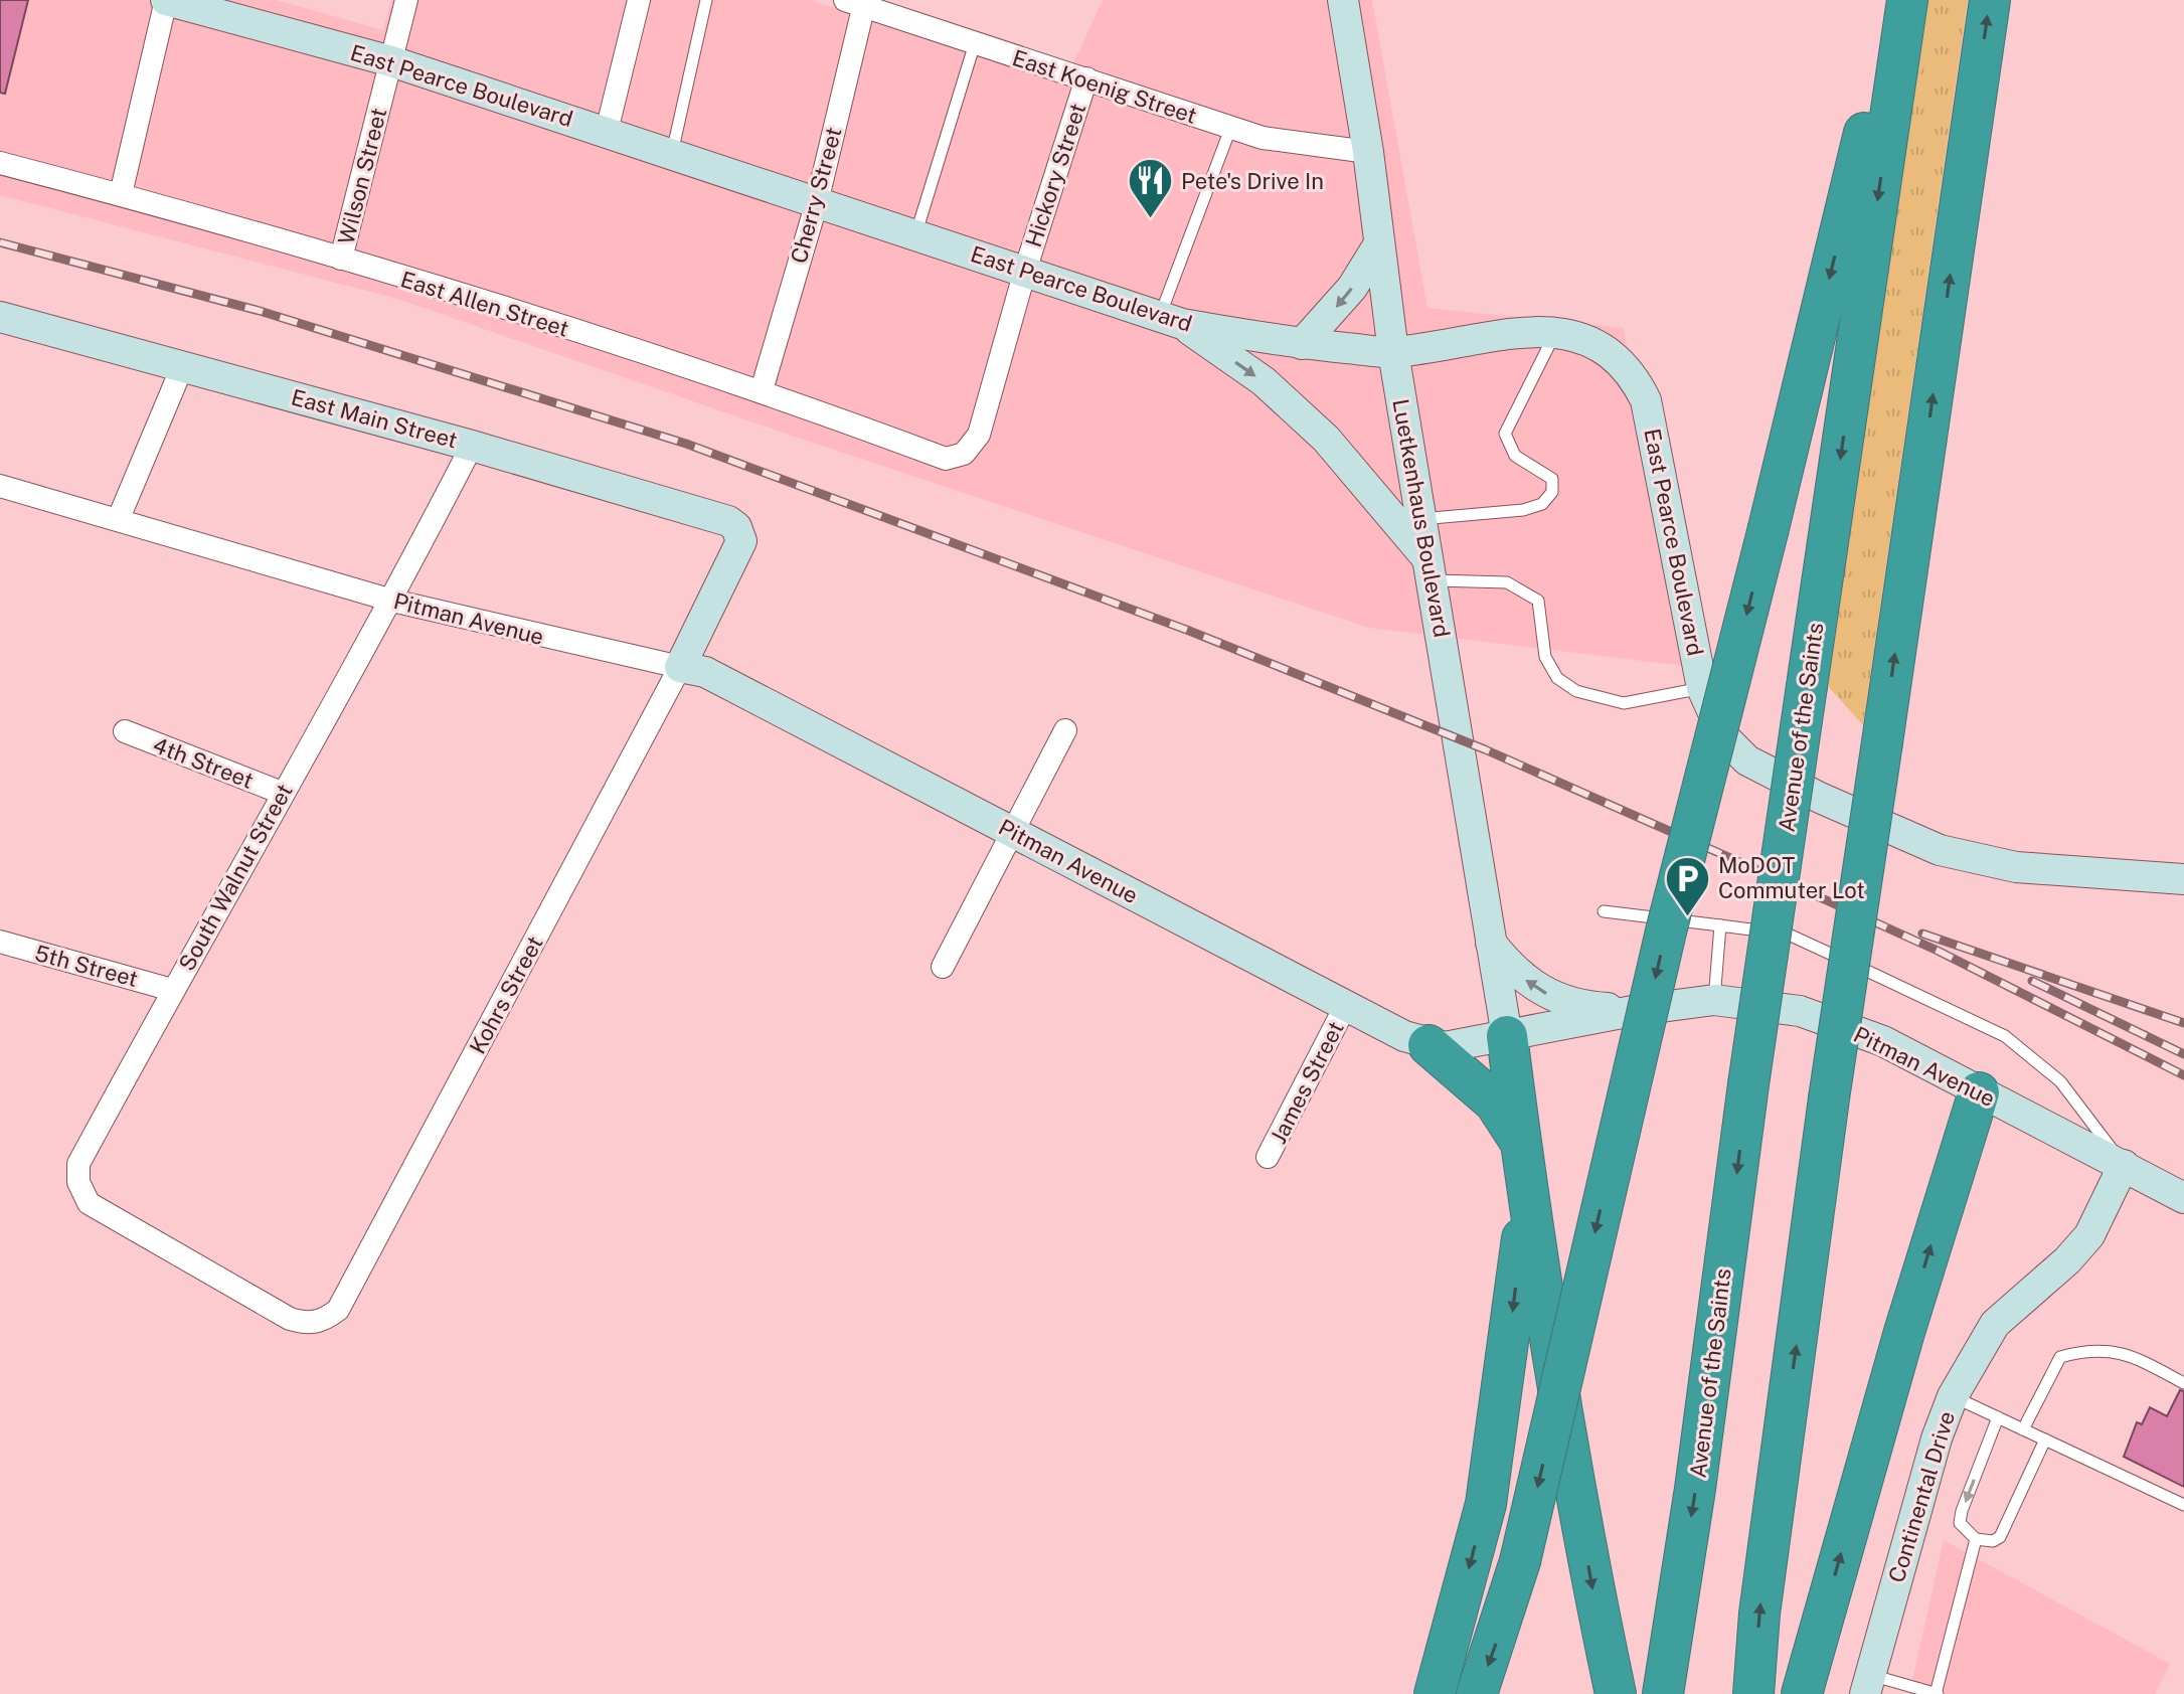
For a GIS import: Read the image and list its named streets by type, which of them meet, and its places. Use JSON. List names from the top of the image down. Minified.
{"streets":{"highway":["Avenue of the Saints"],"street":["East Pearce Boulevard","East Koenig Street","Hickory Street","Wilson Street","Cherry Street","East Allen Street","East Main Street","Luetkenhaus Boulevard","Pitman Avenue","4th Street","South Walnut Street","5th Street","Kohrs Street","James Street","Continental Drive"]},"crossings":[["East Pearce Boulevard","Hickory Street"],["East Pearce Boulevard","Wilson Street"],["East Pearce Boulevard","Cherry Street"],["East Pearce Boulevard","Luetkenhaus Boulevard"],["East Koenig Street","Hickory Street"],["East Koenig Street","Cherry Street"],["East Koenig Street","Luetkenhaus Boulevard"],["Hickory Street","East Allen Street"],["Wilson Street","East Allen Street"],["Cherry Street","East Allen Street"],["East Main Street","South Walnut Street"],["East Main Street","Kohrs Street"],["Luetkenhaus Boulevard","Pitman Avenue"],["Pitman Avenue","South Walnut Street"],["Pitman Avenue","Kohrs Street"],["Pitman Avenue","James Street"],["Pitman Avenue","Continental Drive"],["4th Street","South Walnut Street"],["South Walnut Street","5th Street"],["South Walnut Street","Kohrs Street"]],"places":{"restaurant":["Pete's Drive In"],"parking":["MoDOT Commuter Lot"]}}
